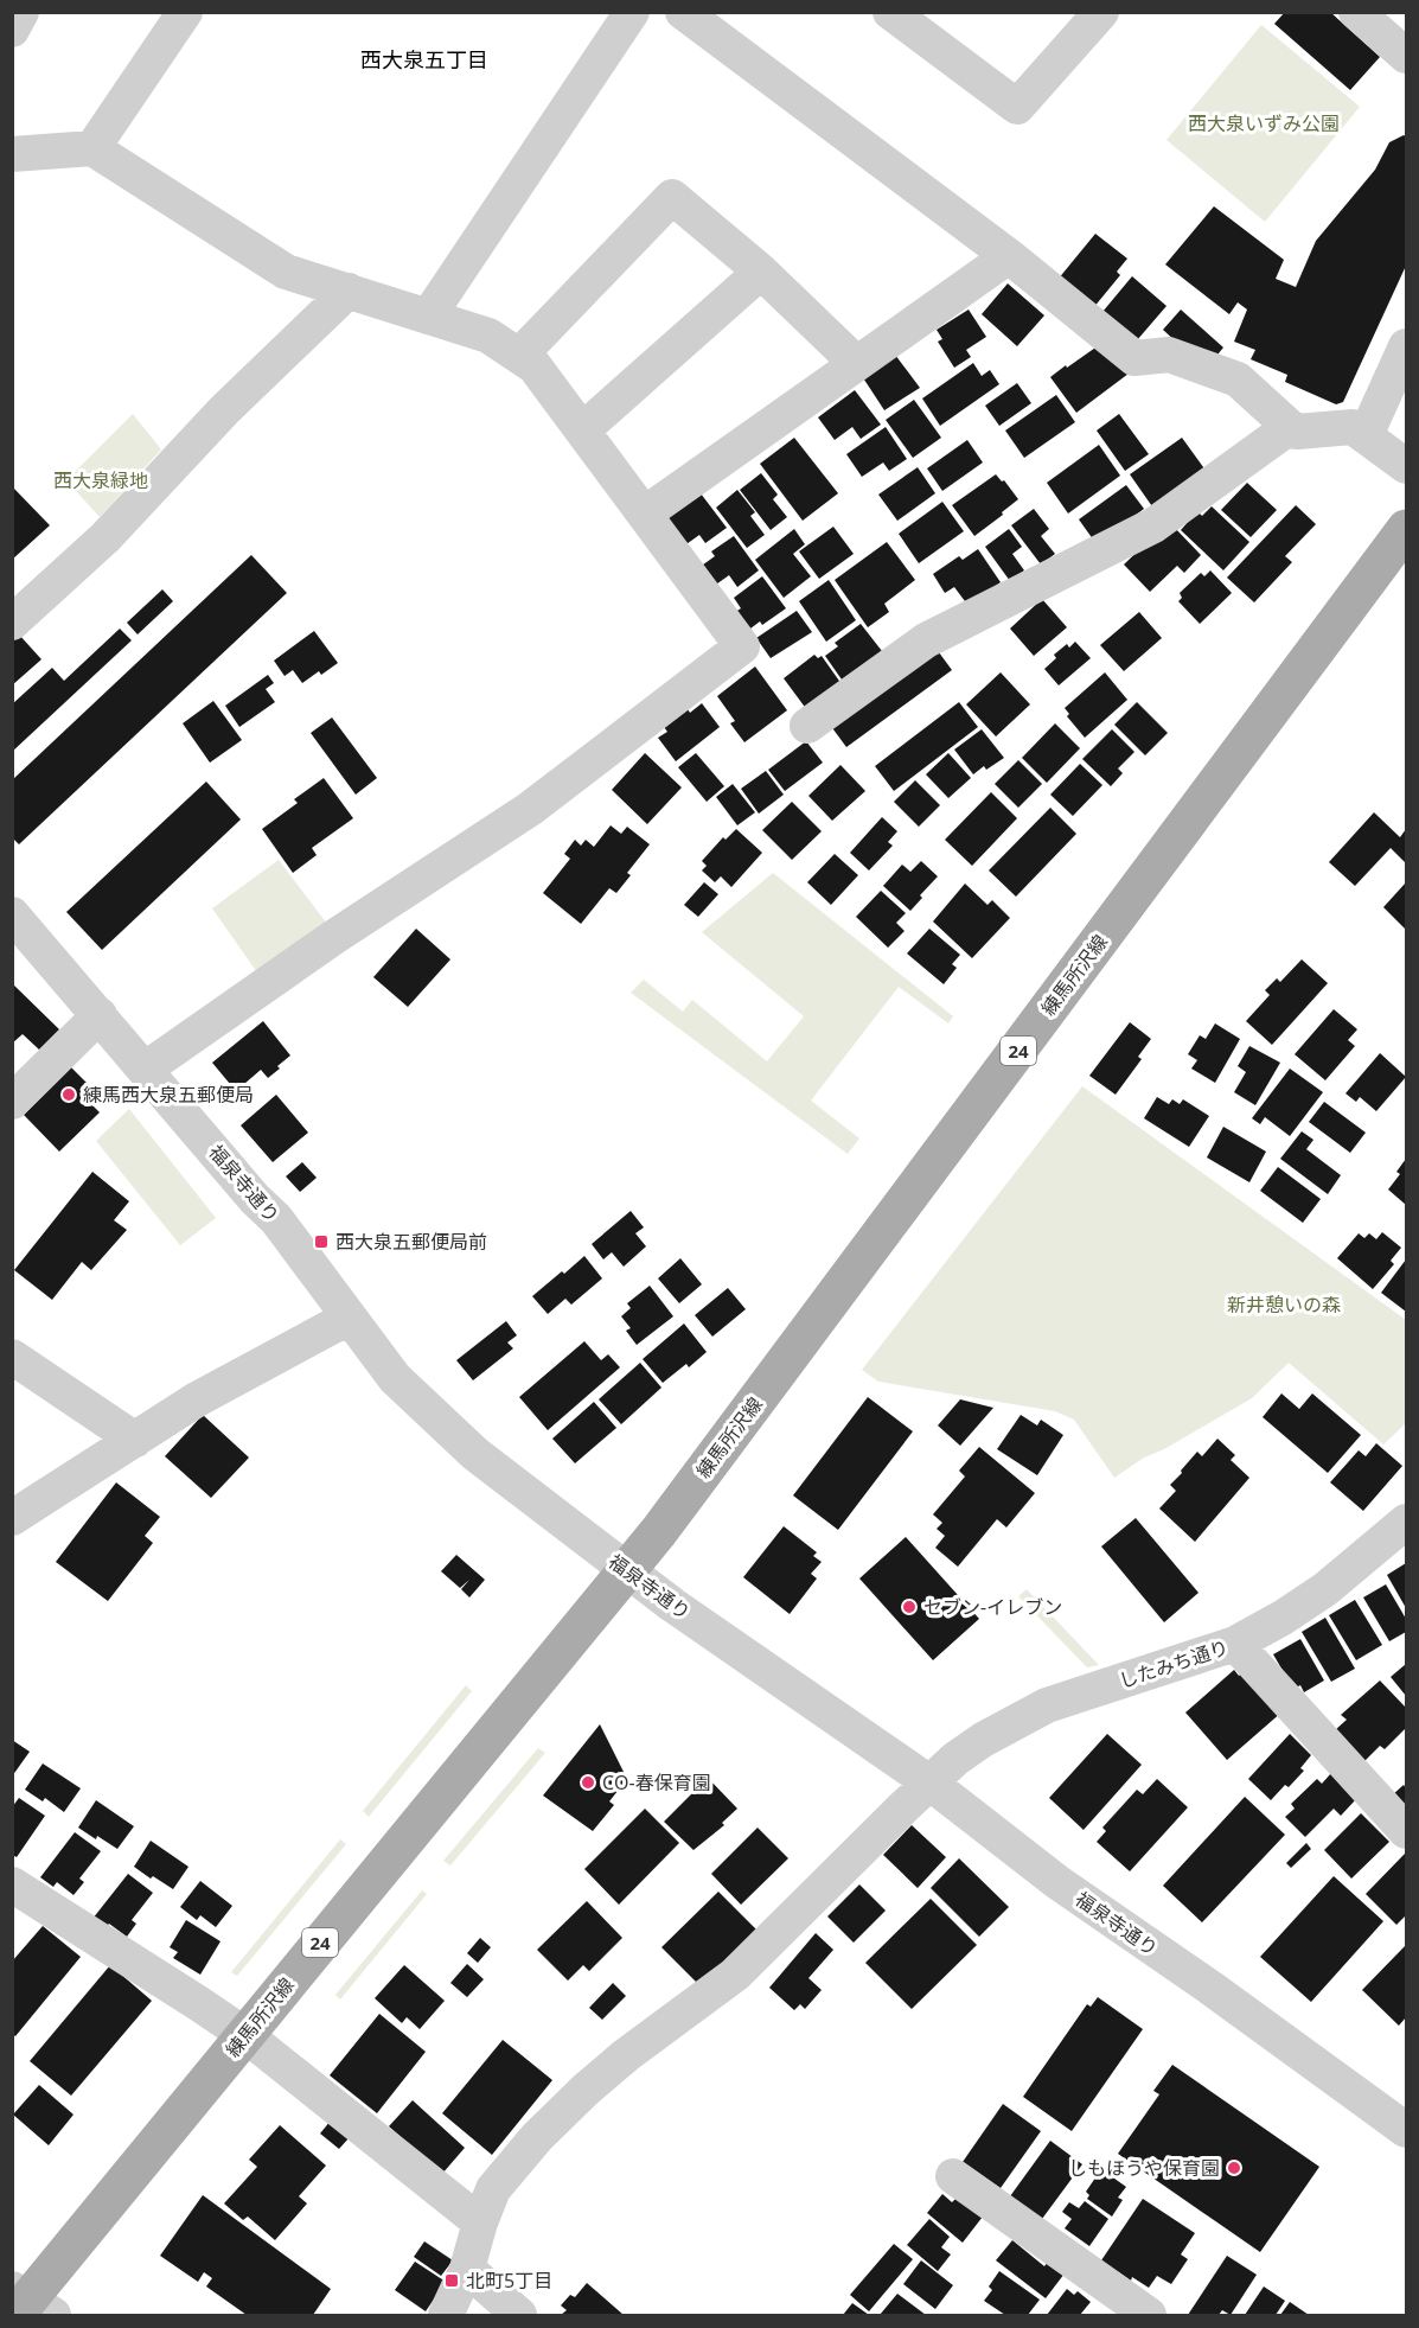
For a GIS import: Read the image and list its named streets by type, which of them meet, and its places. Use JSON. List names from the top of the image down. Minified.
{"streets":{"main road":["練馬所沢線","24"],"street":["福泉寺通り","したみち通り"]},"crossings":[["練馬所沢線","福泉寺通り"],["福泉寺通り","したみち通り"]],"districts":["西大泉五丁目"],"parks":["西大泉いずみ公園","西大泉緑地","新井憩いの森"],"places":{"other":["練馬西大泉五郵便局","セブン-イレブン","CO-春保育園","しもほうや保育園"],"transit":["西大泉五郵便局前","北町5丁目"]}}
